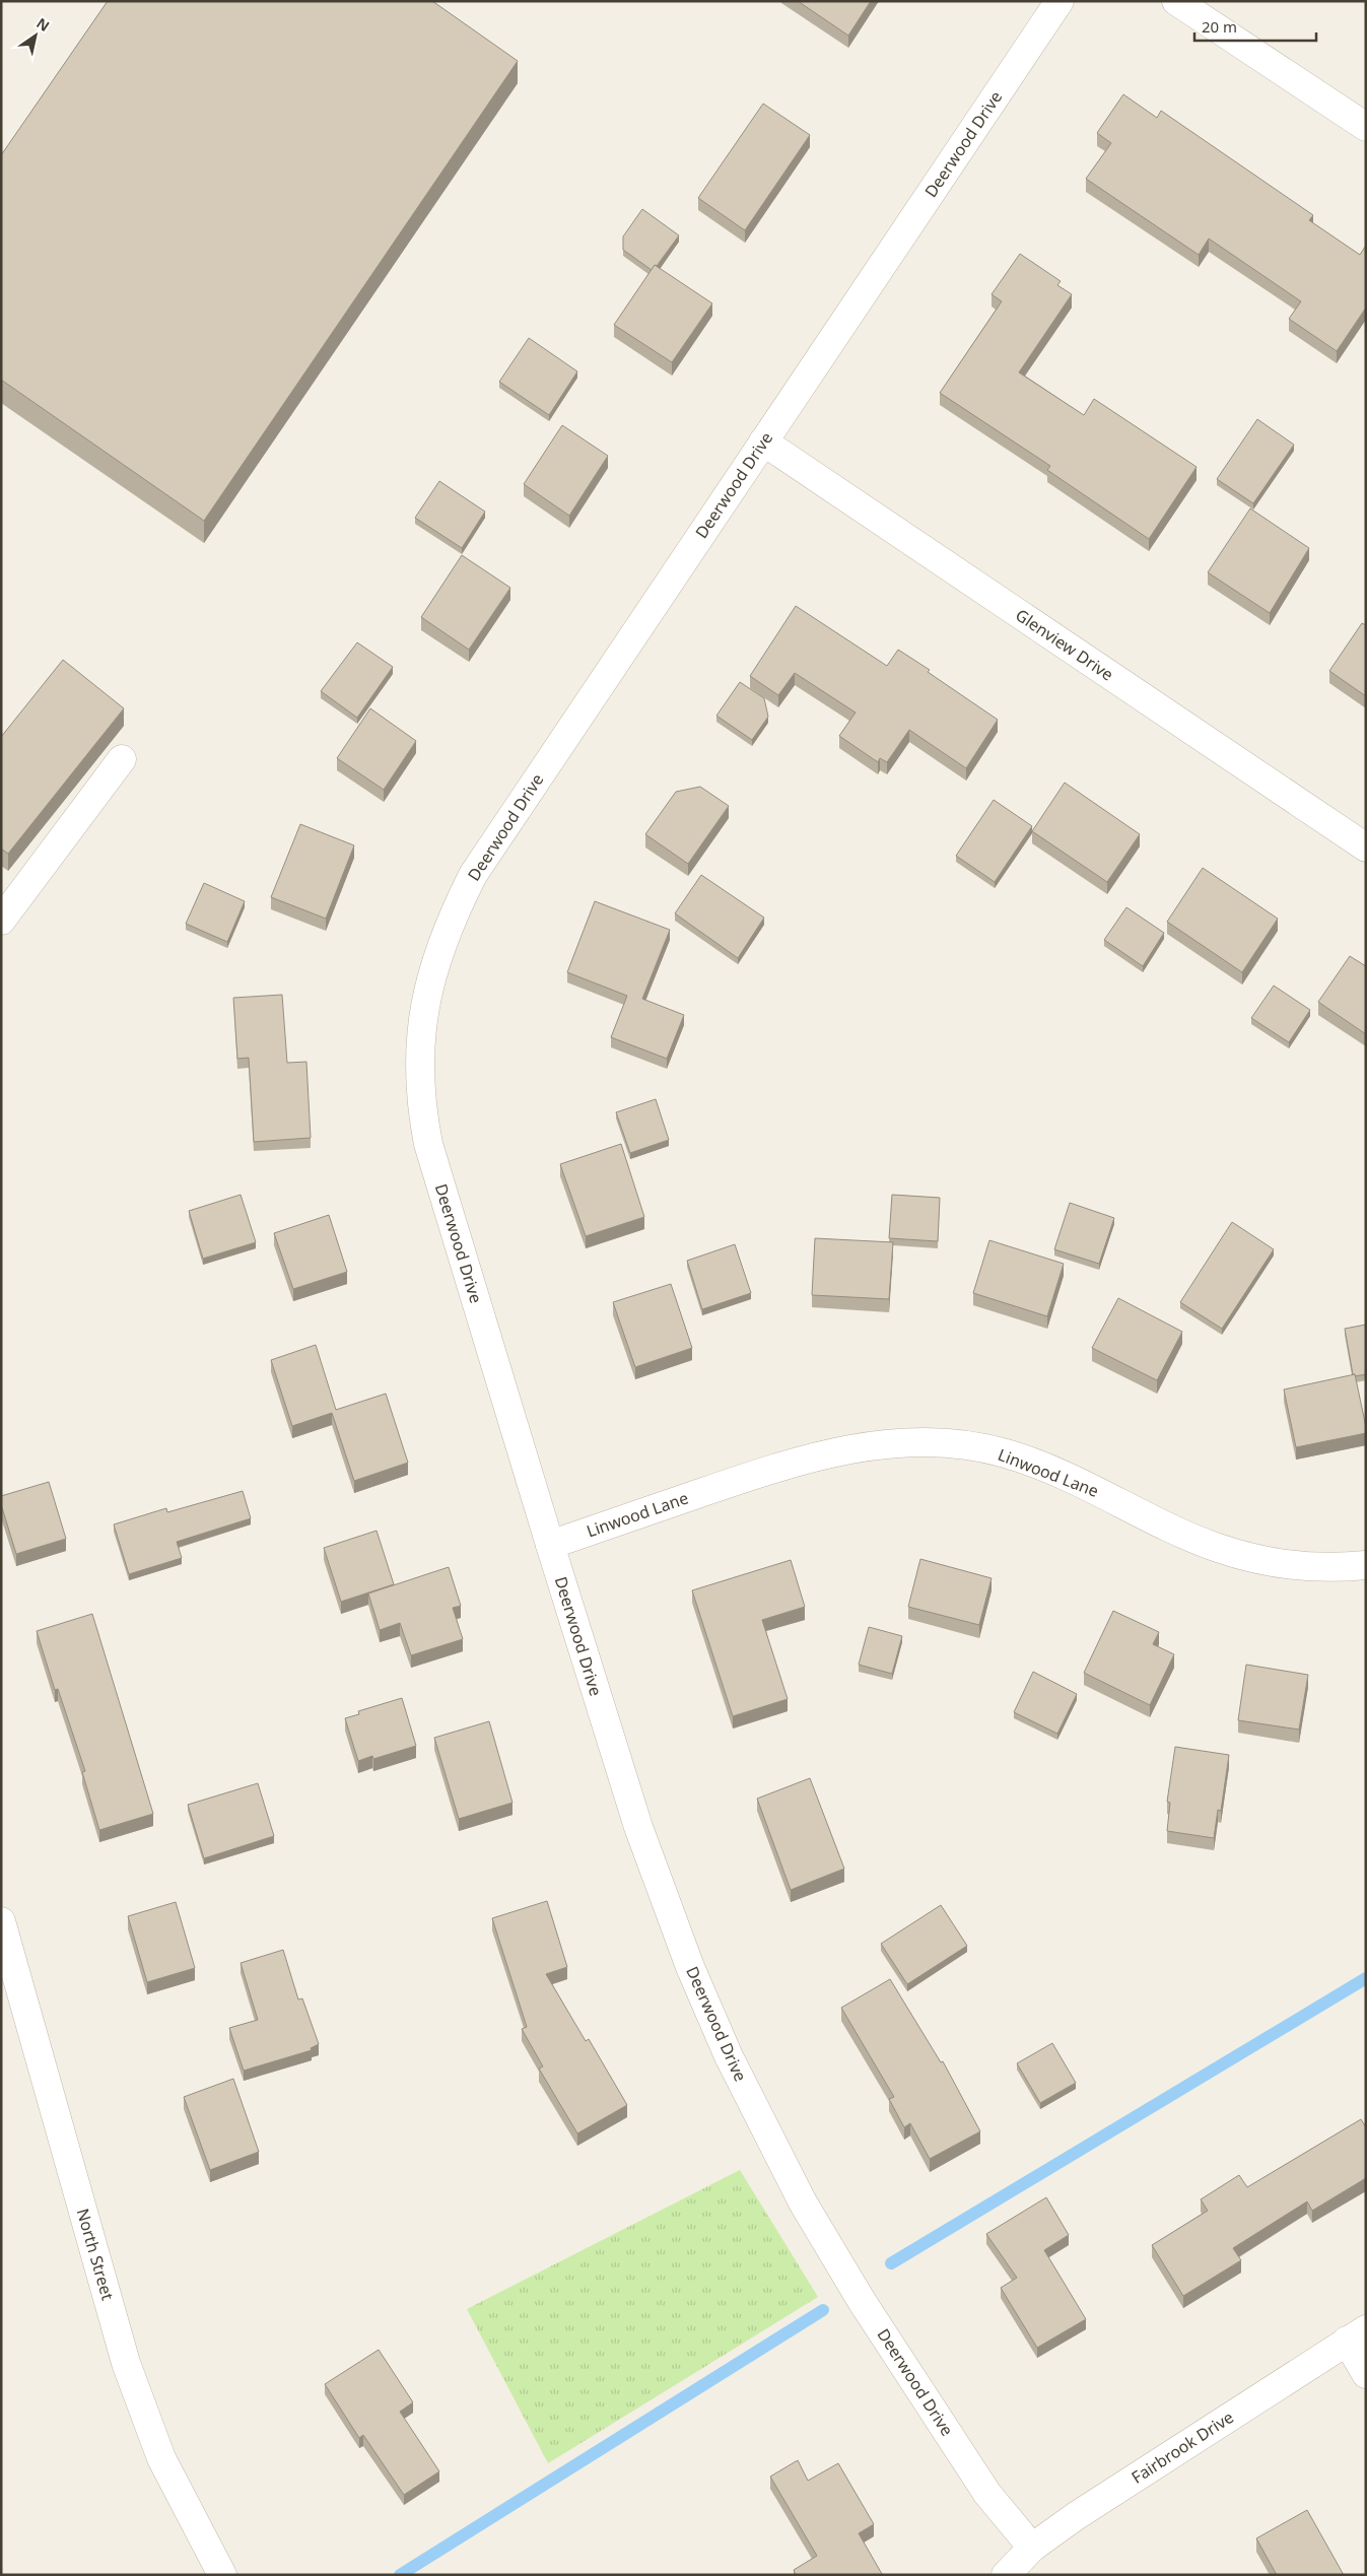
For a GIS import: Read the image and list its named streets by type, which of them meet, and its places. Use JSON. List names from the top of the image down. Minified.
{"streets":{"street":["Deerwood Drive","Glenview Drive","Linwood Lane","North Street","Fairbrook Drive"]},"crossings":[["Deerwood Drive","Glenview Drive"],["Deerwood Drive","Linwood Lane"],["Deerwood Drive","Fairbrook Drive"]],"scale_bar":"20 m","north":"top right"}
